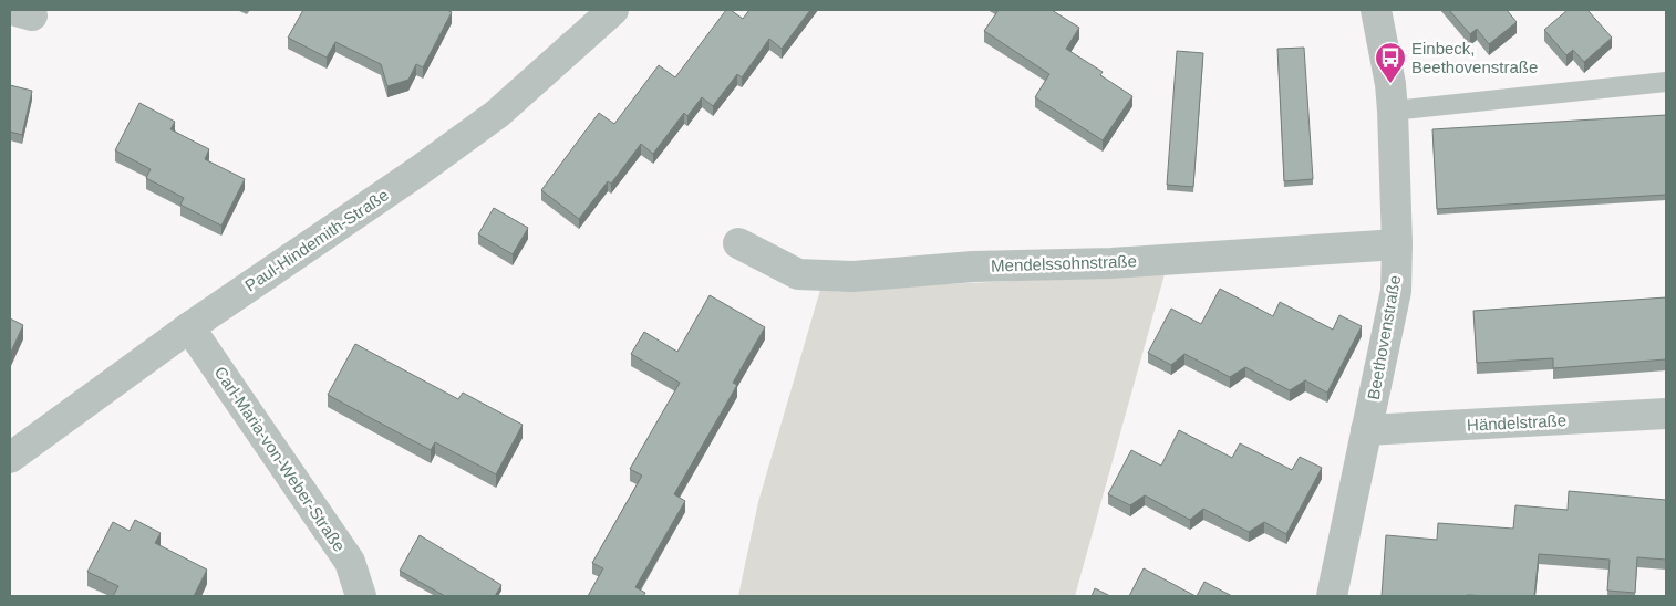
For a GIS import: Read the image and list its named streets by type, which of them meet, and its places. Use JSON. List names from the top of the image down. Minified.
{"streets":{"street":["Paul-Hindemith-Straße","Mendelssohnstraße","Beethovenstraße","Händelstraße","Carl-Maria-von-Weber-Straße"]},"crossings":[["Paul-Hindemith-Straße","Carl-Maria-von-Weber-Straße"],["Mendelssohnstraße","Beethovenstraße"],["Beethovenstraße","Händelstraße"]],"places":{"bus stop":["Einbeck, Beethovenstraße"]}}
